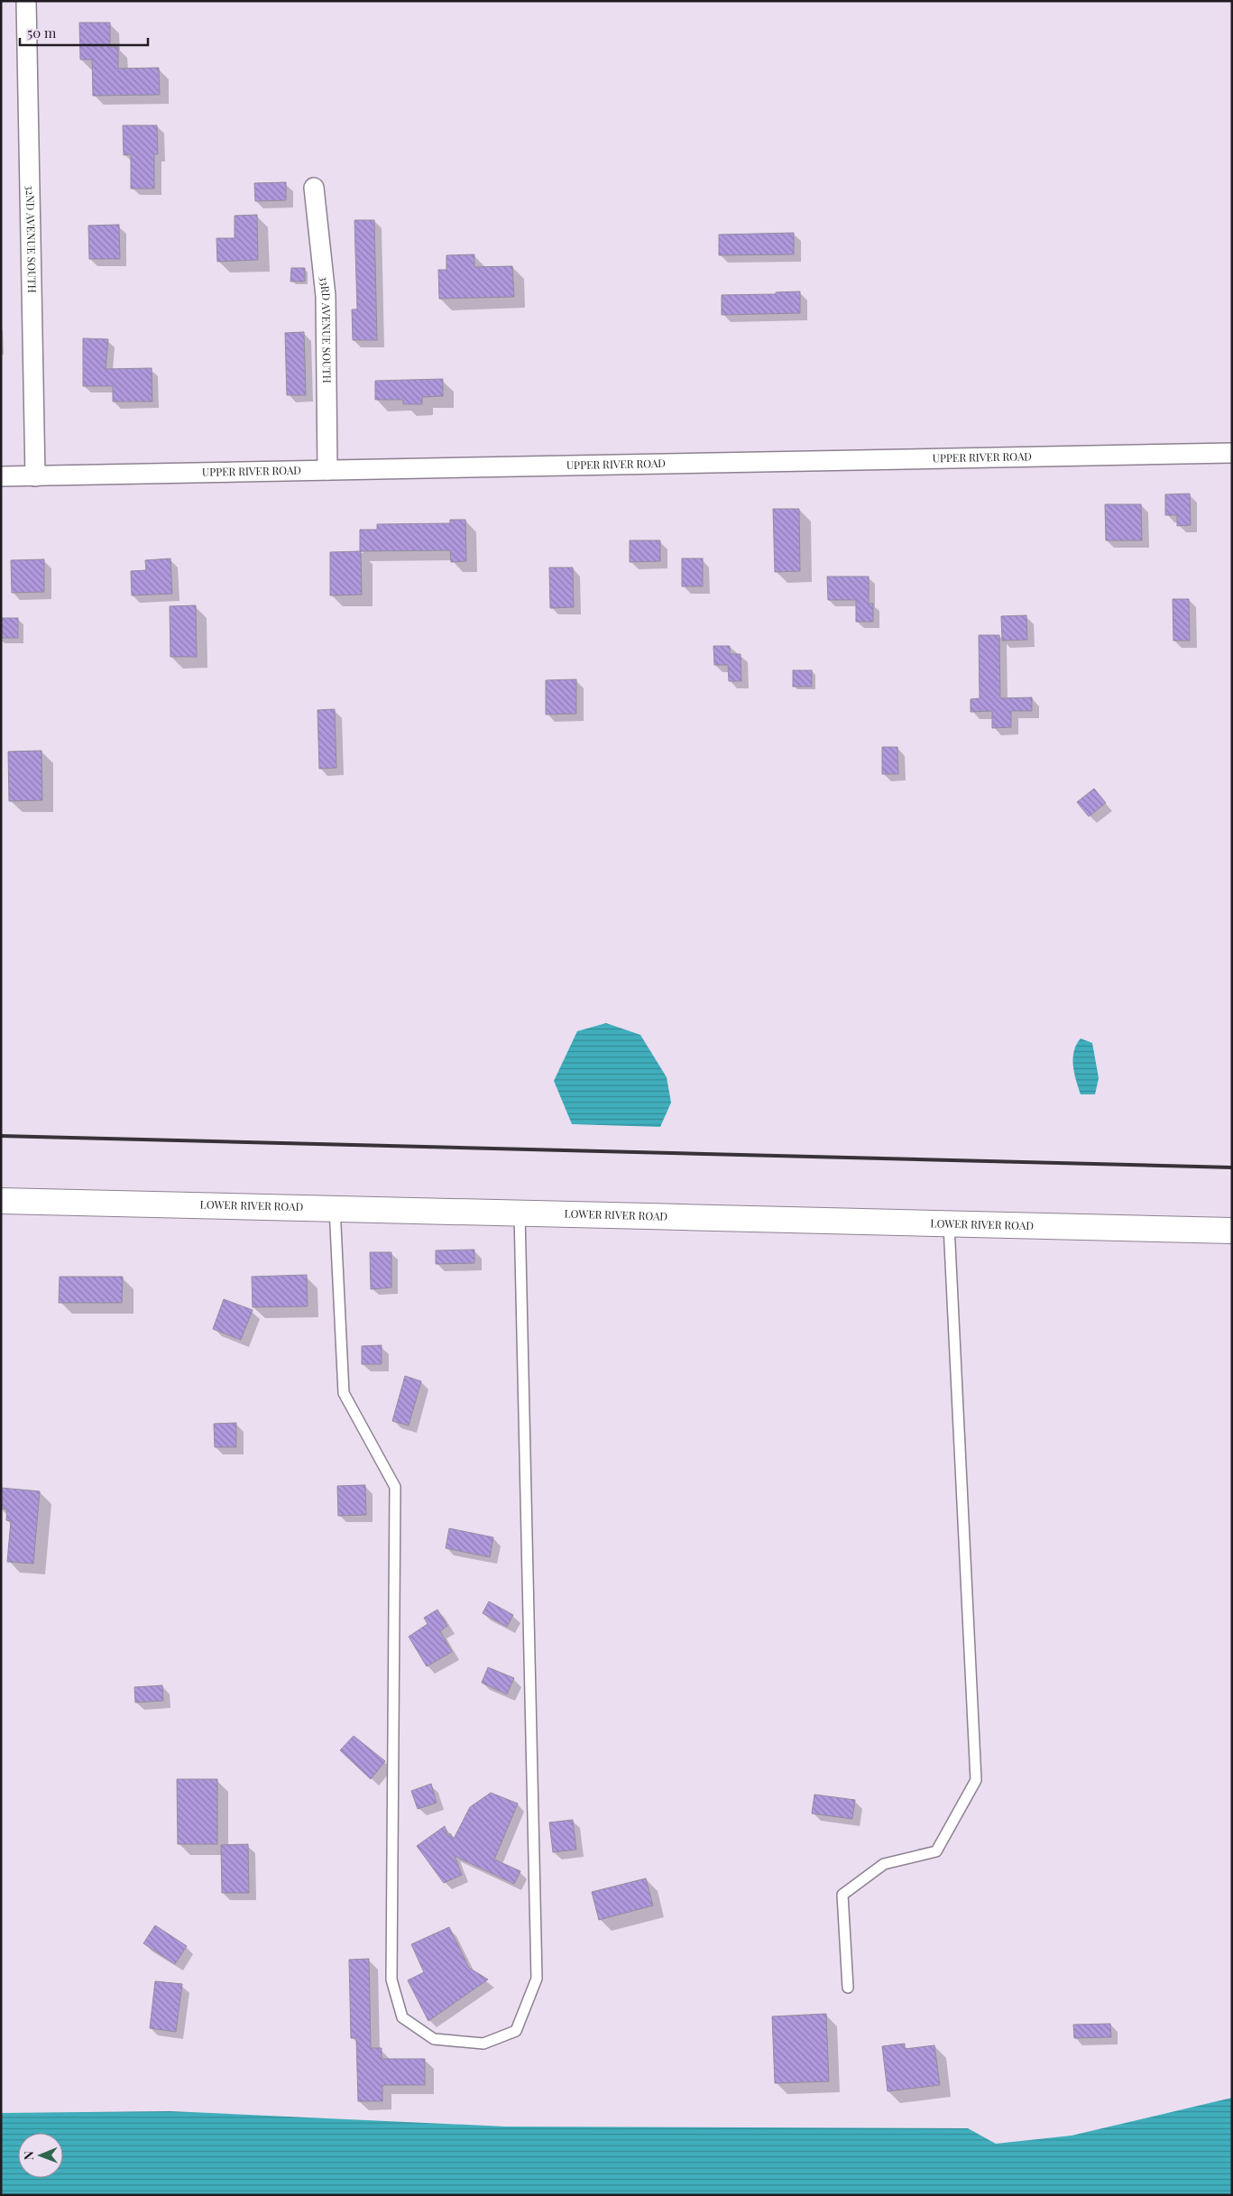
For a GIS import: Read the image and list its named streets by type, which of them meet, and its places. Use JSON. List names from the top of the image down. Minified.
{"streets":{"street":["32ND AVENUE SOUTH","33RD AVENUE SOUTH","UPPER RIVER ROAD","LOWER RIVER ROAD"]},"crossings":[["32ND AVENUE SOUTH","UPPER RIVER ROAD"],["33RD AVENUE SOUTH","UPPER RIVER ROAD"]],"scale_bar":"50 m","north":"left"}
